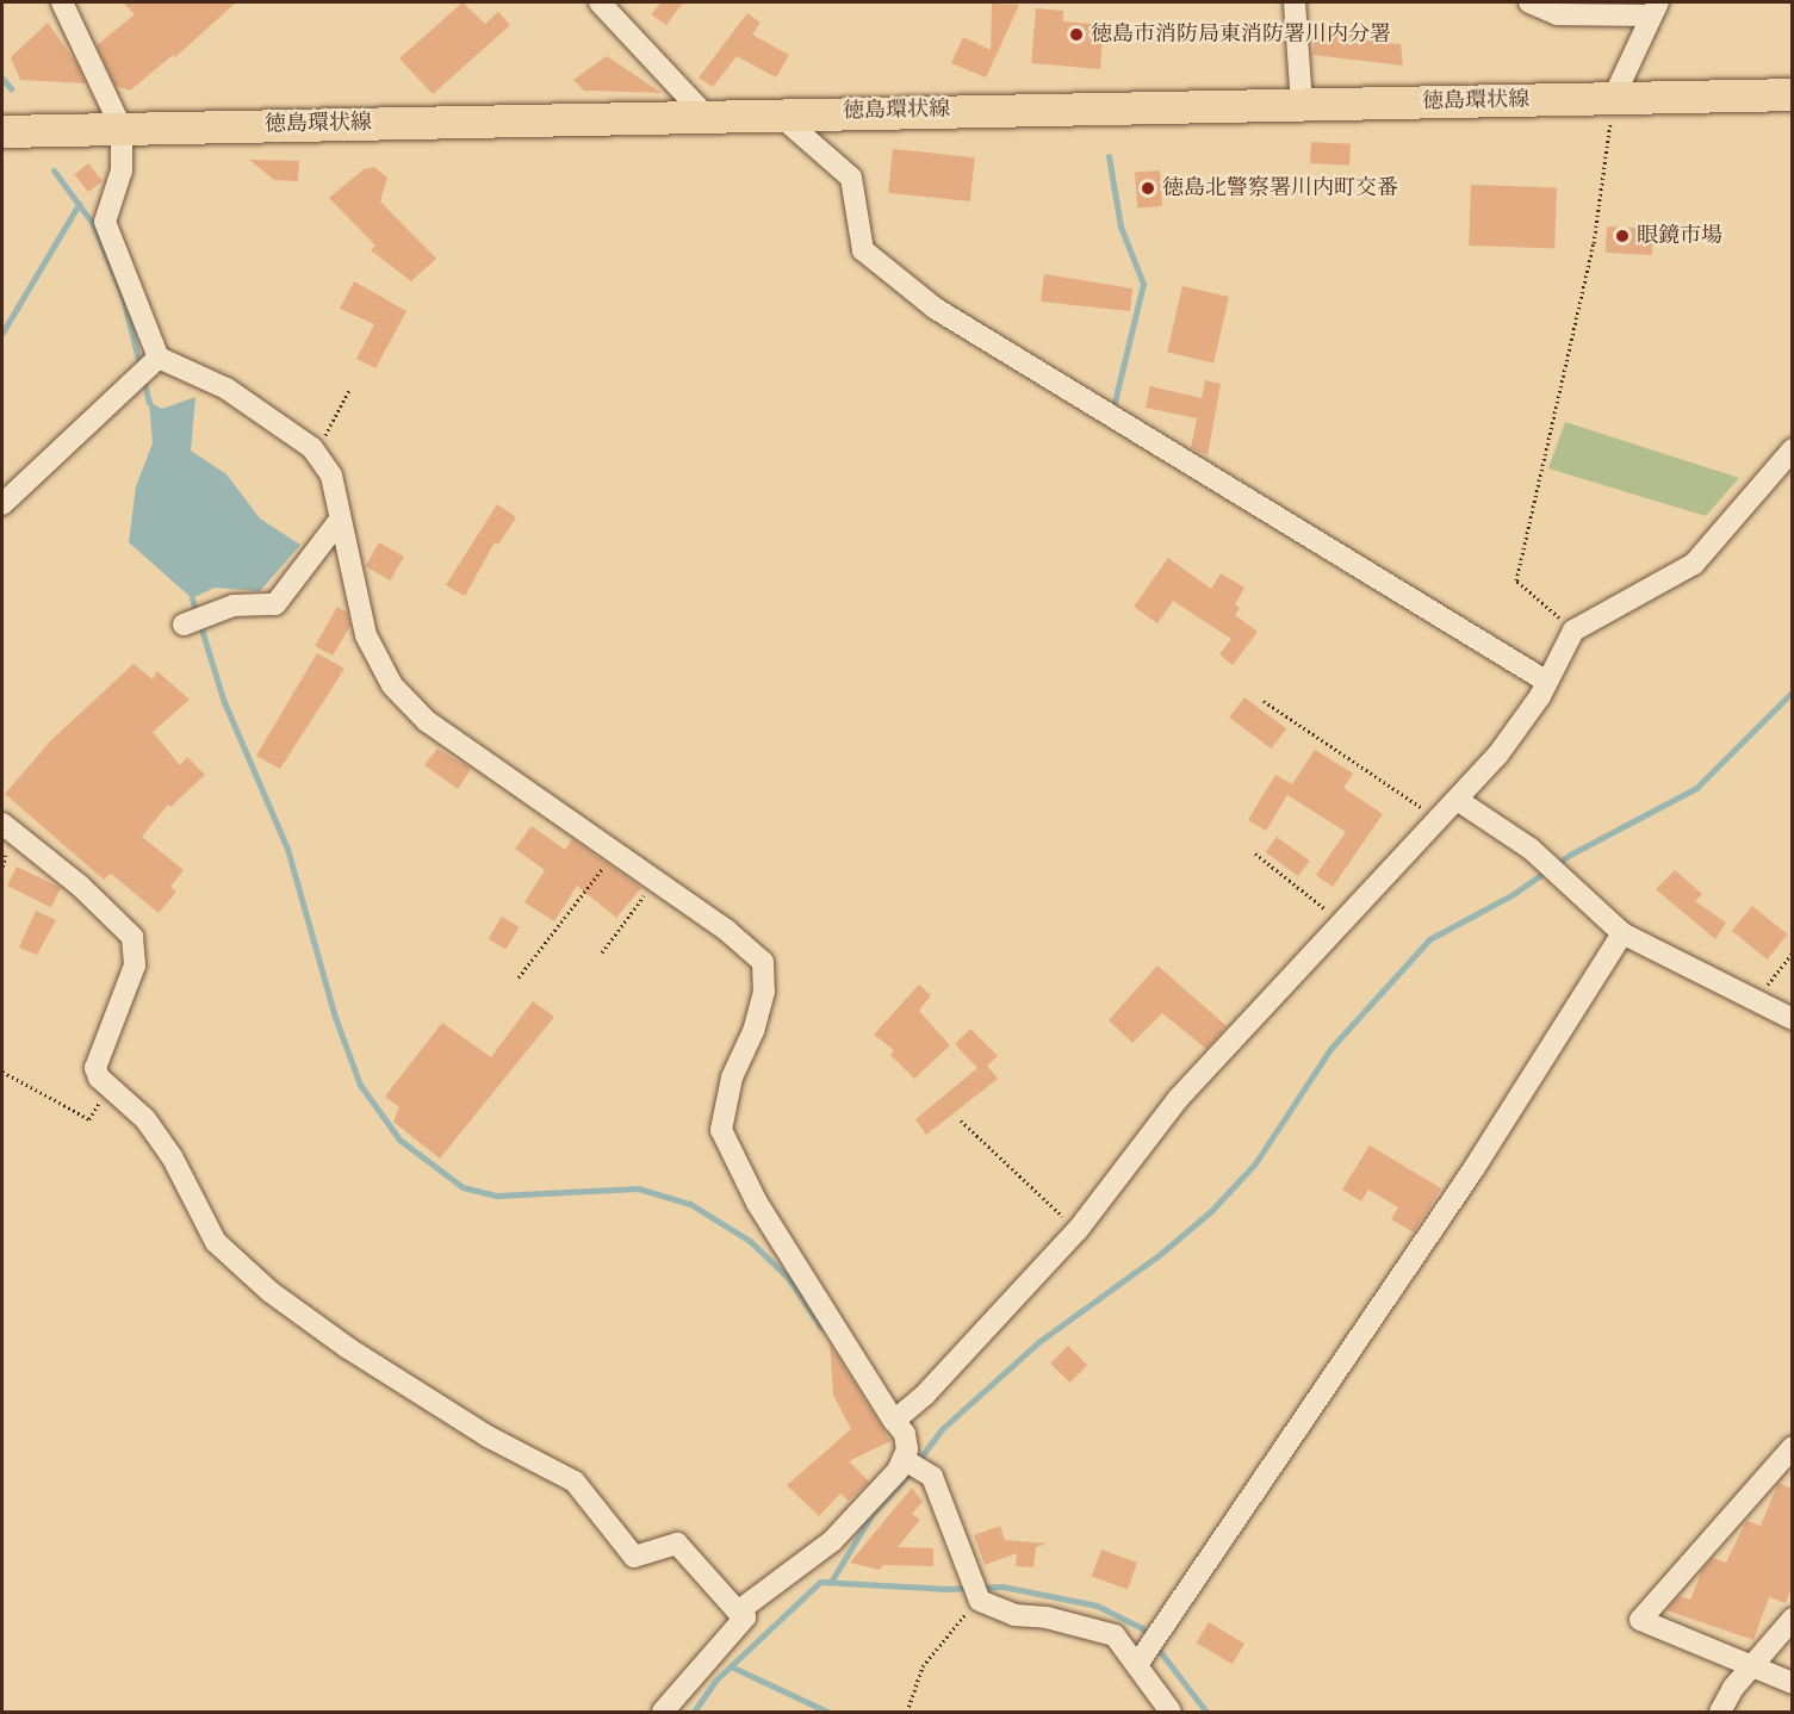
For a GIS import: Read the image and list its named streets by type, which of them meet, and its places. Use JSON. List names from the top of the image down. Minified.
{"streets":{"main road":["徳島環状線"]},"places":["徳島市消防局東消防署川内分署","徳島北警察署川内町交番","眼鏡市場"]}
